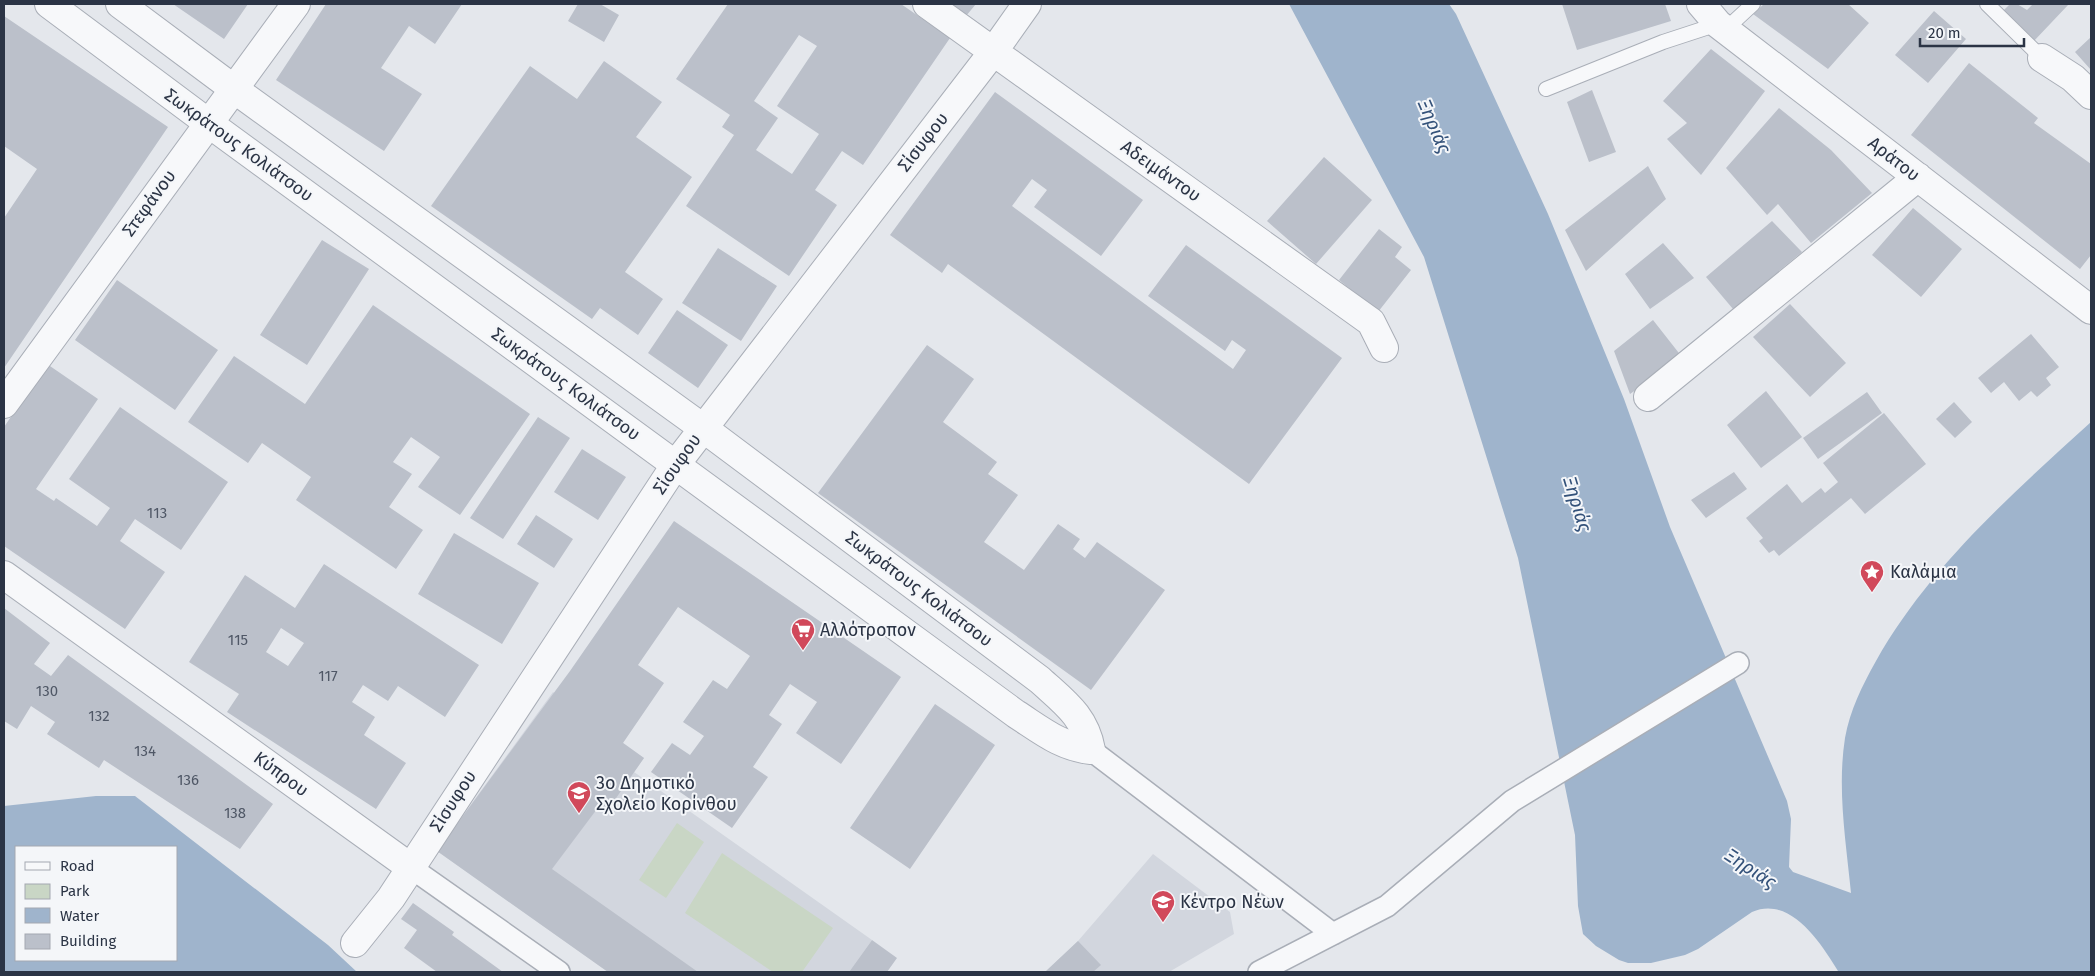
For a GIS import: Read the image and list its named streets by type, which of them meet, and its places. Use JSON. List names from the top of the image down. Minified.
{"streets":{"street":["Σίσυφου","Σωκράτους Κολιάτσου","Αράτου","Αδειμάντου","Στεφάνου","Κύπρου"]},"crossings":[["Σίσυφου","Σωκράτους Κολιάτσου"],["Σίσυφου","Αδειμάντου"],["Σίσυφου","Κύπρου"],["Σωκράτους Κολιάτσου","Στεφάνου"]],"water":["Ξηριάς"],"places":{"place":["Καλάμια"],"supermarket":["Αλλότροπον"],"school or university":["3ο Δημοτικό Σχολείο Κορίνθου","Κέντρο Νέων"]},"house_numbers":["113","115","117","130","132","134","136","138"],"legend":["Road","Park","Water","Building"],"scale_bar":"20 m"}
